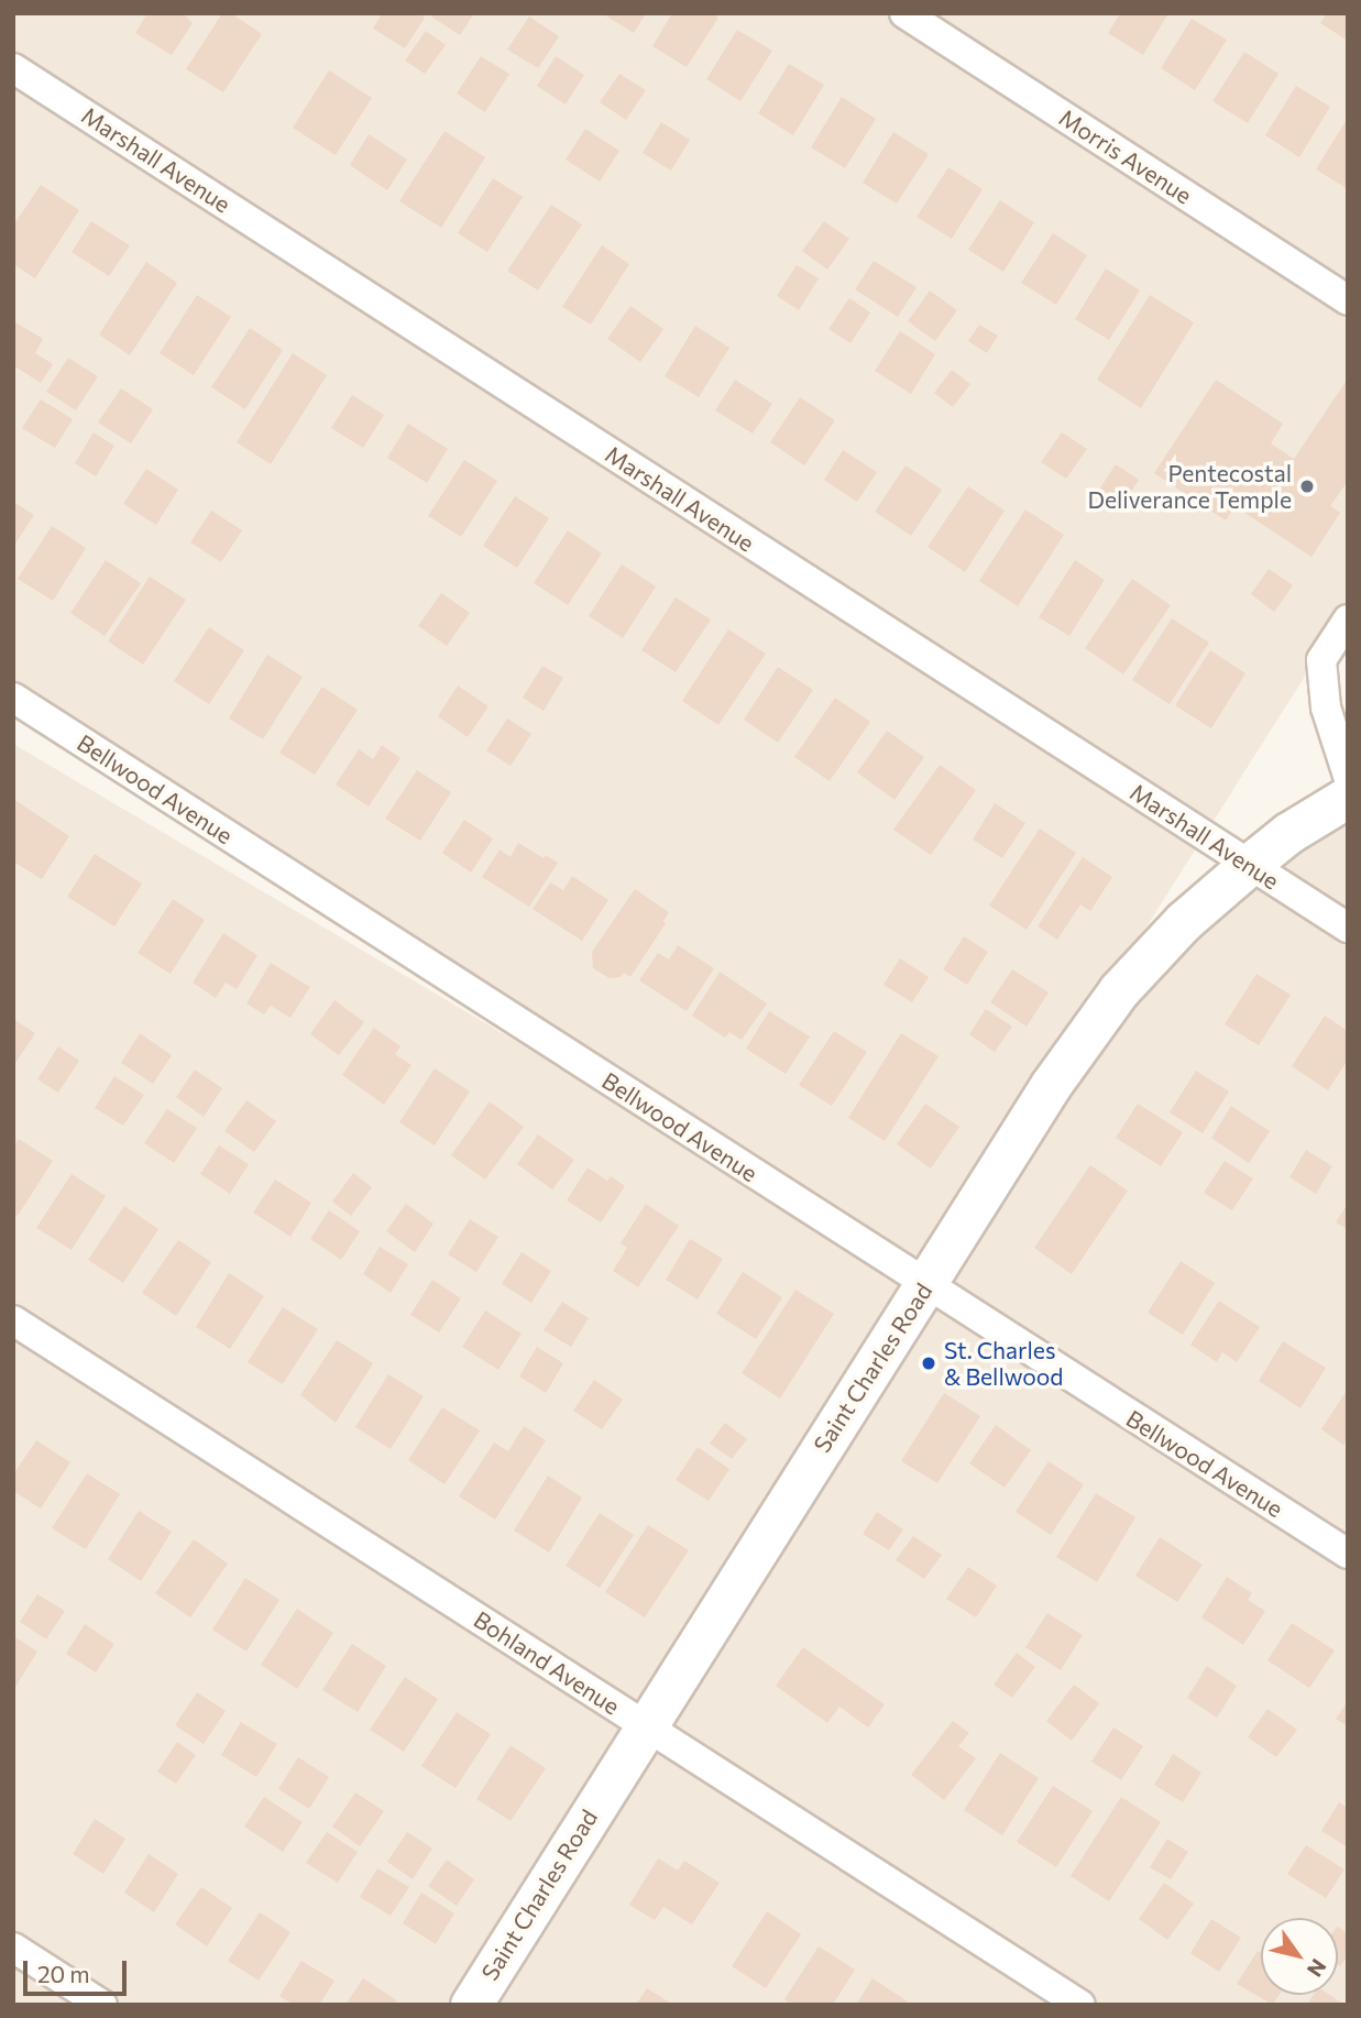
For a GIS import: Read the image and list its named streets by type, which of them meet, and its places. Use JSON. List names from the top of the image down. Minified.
{"streets":{"main road":["Saint Charles Road"],"street":["Morris Avenue","Marshall Avenue","Bellwood Avenue","Bohland Avenue"]},"crossings":[["Marshall Avenue","Saint Charles Road"],["Bellwood Avenue","Saint Charles Road"],["Saint Charles Road","Bohland Avenue"]],"places":["Pentecostal Deliverance Temple","St. Charles & Bellwood"],"scale_bar":"20 m","north":"bottom right"}
